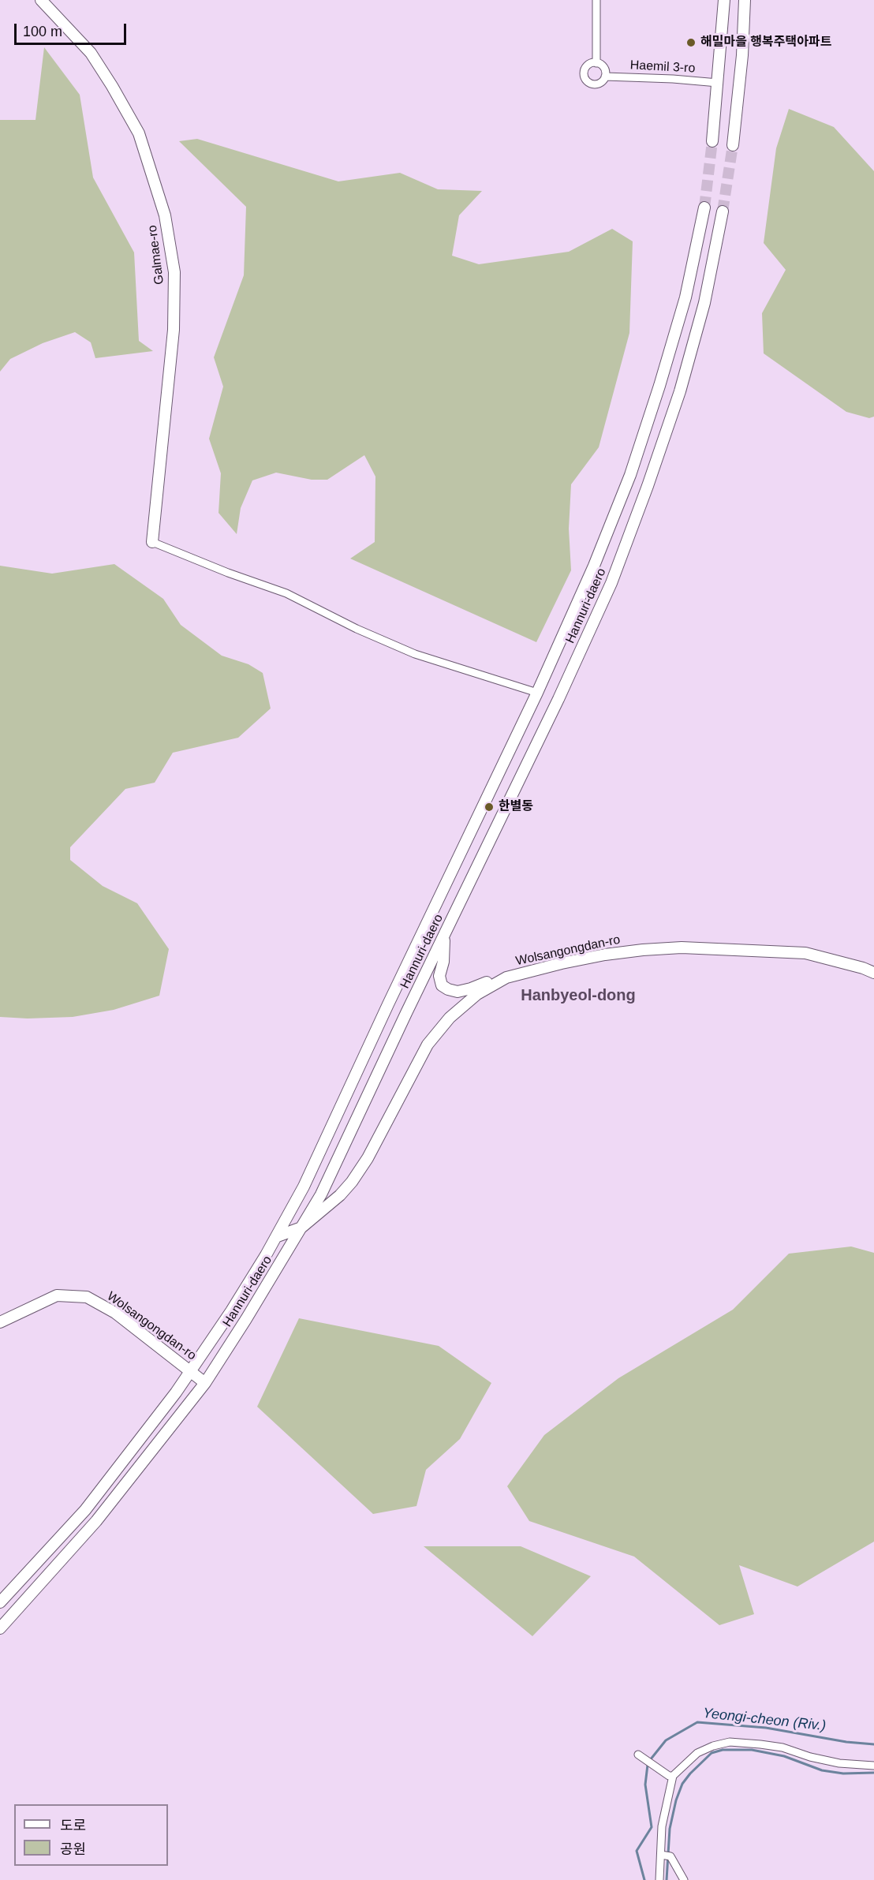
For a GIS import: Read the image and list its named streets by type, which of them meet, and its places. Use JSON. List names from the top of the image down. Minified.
{"streets":{"street":["Haemil 3-ro","Galmae-ro","Hannuri-daero","Wolsangongdan-ro"]},"crossings":[["Hannuri-daero","Wolsangongdan-ro"]],"districts":["Hanbyeol-dong"],"water":["Yeongi-cheon (Riv.)"],"places":["해밀마을 행복주택아파트","한별동"],"legend":["도로","공원"],"scale_bar":"100 m"}
